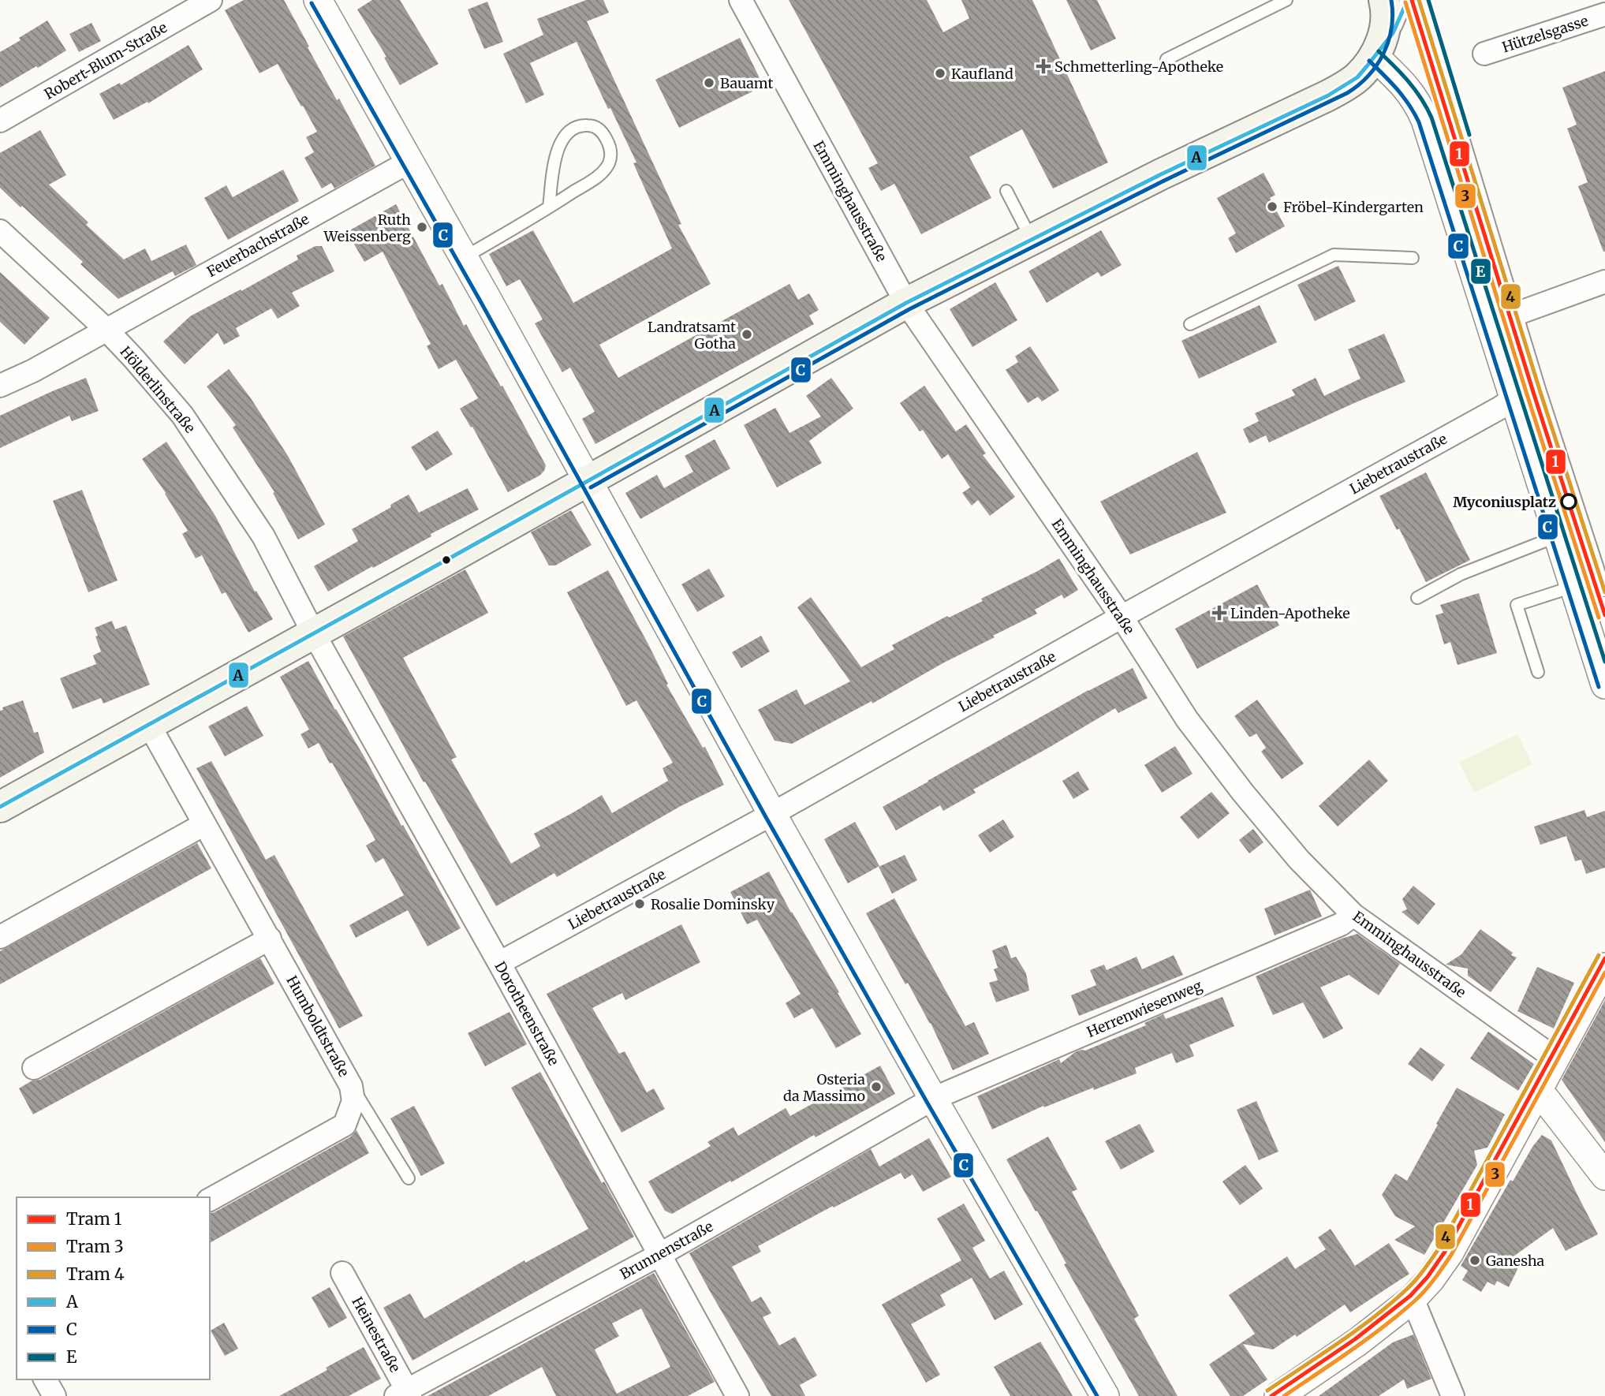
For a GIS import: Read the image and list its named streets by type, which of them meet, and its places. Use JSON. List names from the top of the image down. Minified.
{"streets":{"street":["Hützelsgasse","Robert-Blum-Straße","Emminghausstraße","Feuerbachstraße","Hölderlinstraße","Liebetraustraße","Herrenwiesenweg","Dorotheenstraße","Humboldtstraße","Brunnenstraße","Heinestraße"]},"crossings":[["Emminghausstraße","Liebetraustraße"],["Emminghausstraße","Herrenwiesenweg"],["Feuerbachstraße","Hölderlinstraße"],["Hölderlinstraße","Dorotheenstraße"],["Liebetraustraße","Dorotheenstraße"],["Herrenwiesenweg","Brunnenstraße"],["Dorotheenstraße","Brunnenstraße"],["Brunnenstraße","Heinestraße"]],"places":{"health":["Schmetterling-Apotheke","Linden-Apotheke"],"other":["Kaufland","Bauamt","Fröbel-Kindergarten","Ruth Weissenberg","Landratsamt Gotha","Myconiusplatz","Rosalie Dominsky","Osteria da Massimo","Ganesha"]},"lines":["tram line 1","tram line 4","transit line A","transit line C","transit line E","tram line 3"],"legend":["Tram 1","Tram 3","Tram 4","A","C","E"]}
